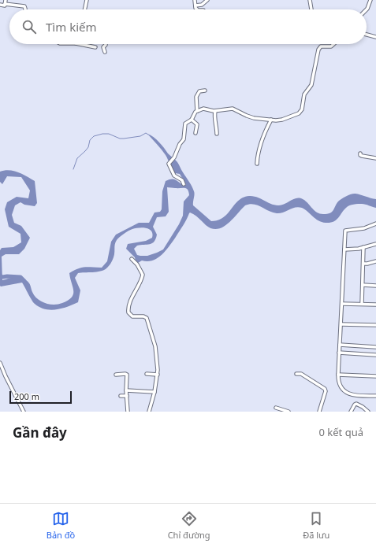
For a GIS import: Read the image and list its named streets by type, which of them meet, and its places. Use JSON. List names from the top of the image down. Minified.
{"scale_bar":"200 m","page":{"search":"Tìm kiếm","scale":"200 m","heading":["Gần đây","0 kết quả"],"nav":["Bản đồ","Chỉ đường","Đã lưu"]}}
